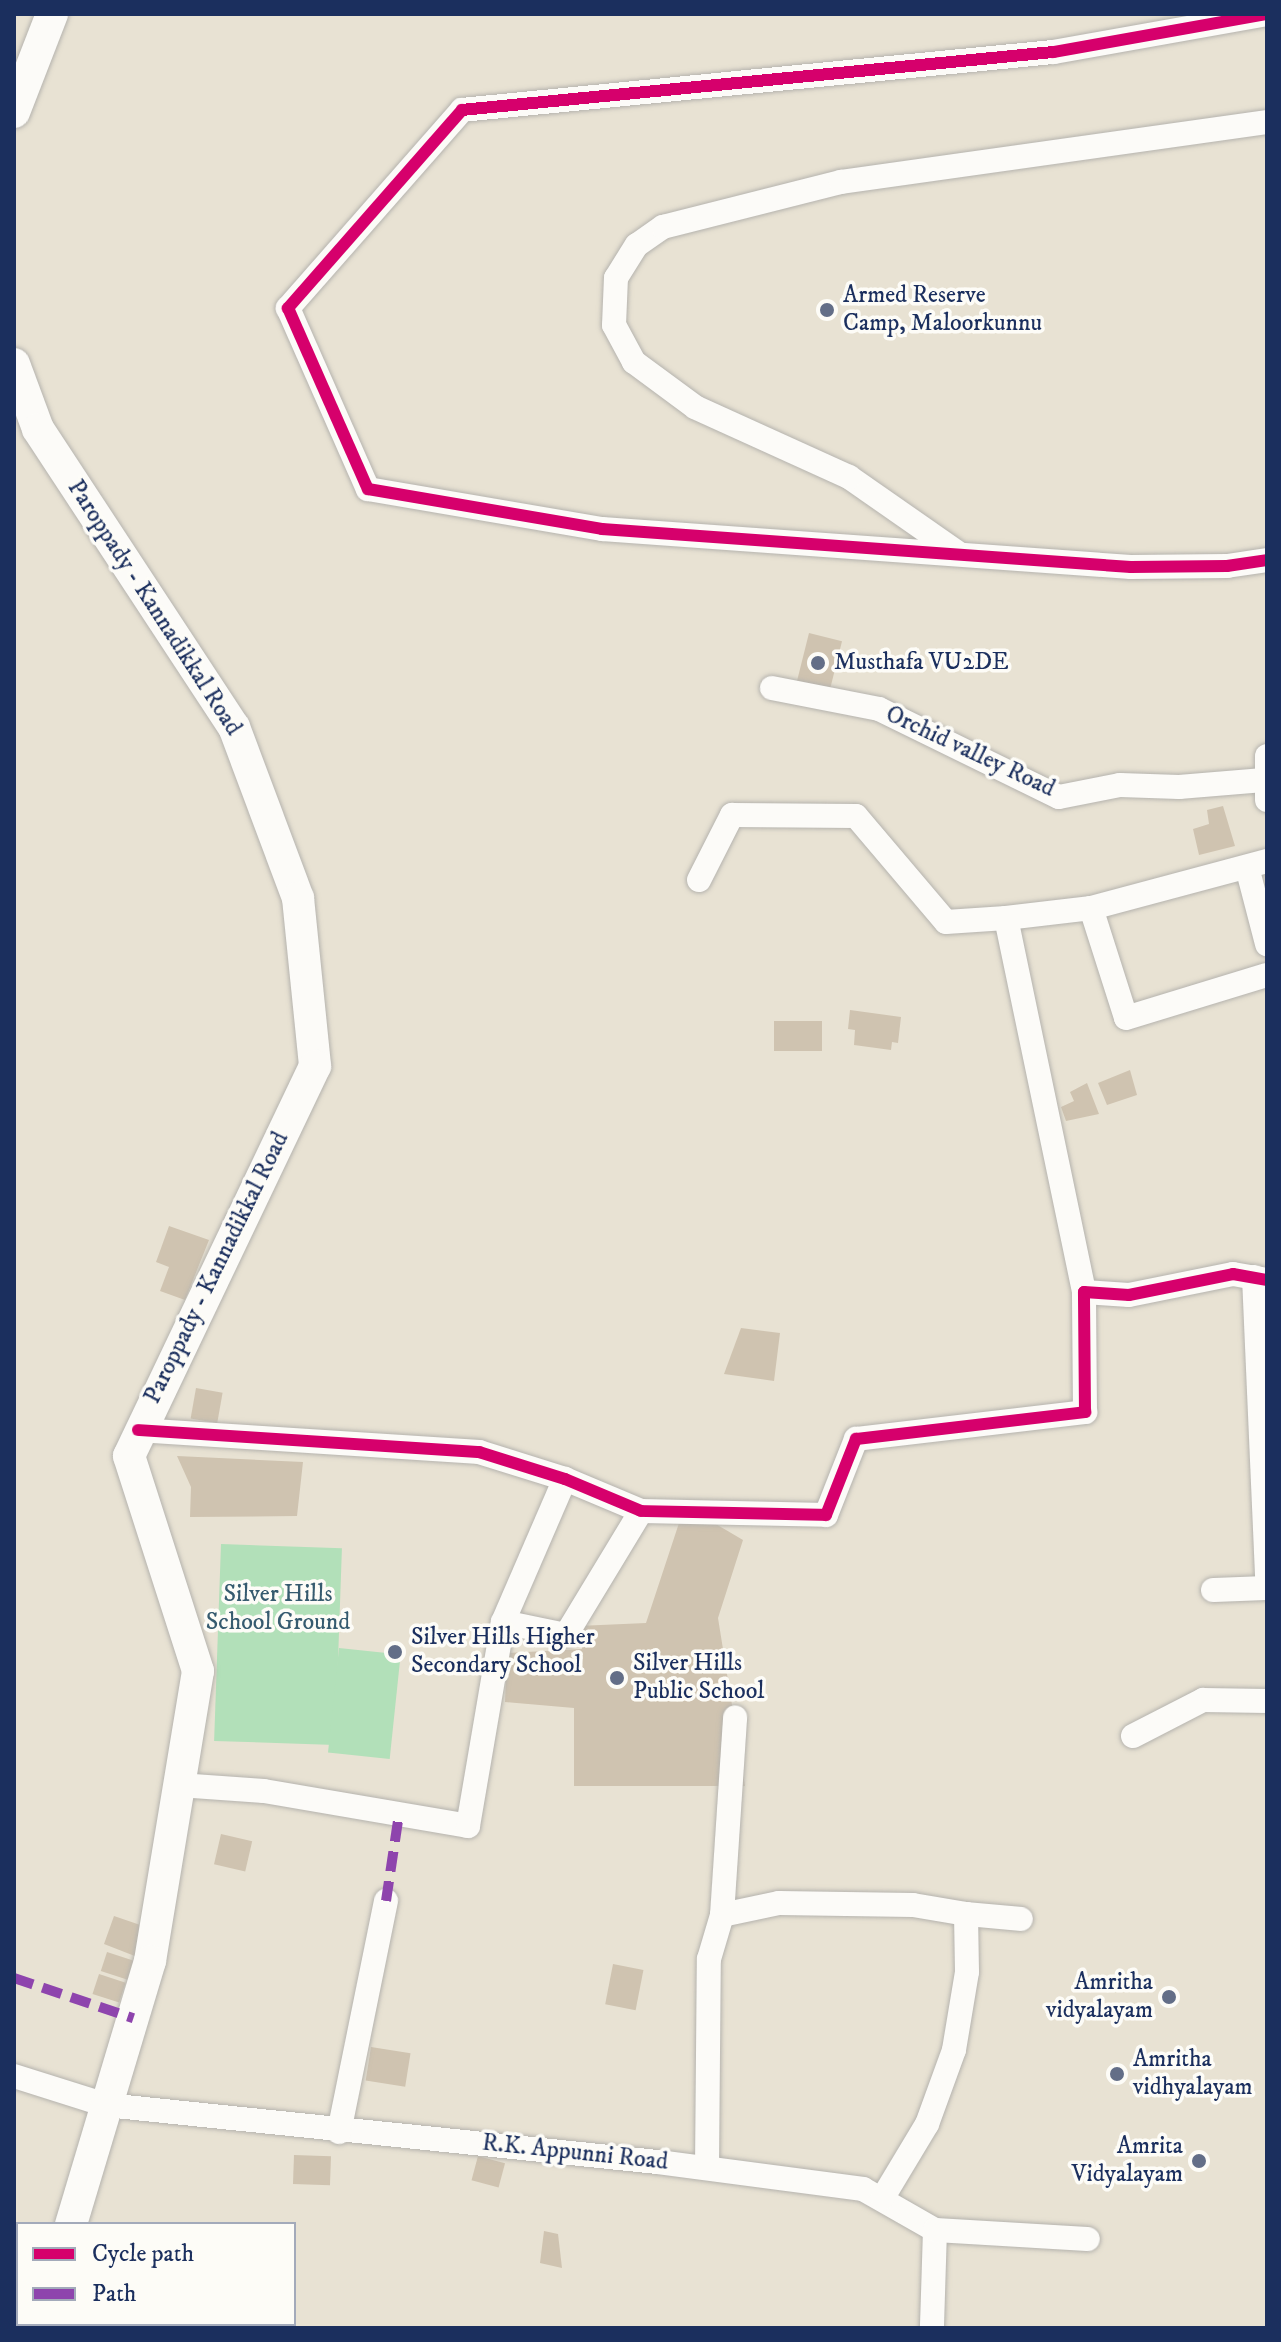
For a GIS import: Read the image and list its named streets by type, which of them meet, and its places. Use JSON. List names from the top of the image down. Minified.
{"streets":{"main road":["Paroppady - Kannadikkal Road"],"street":["Orchid valley Road","R.K. Appunni Road"]},"crossings":[["Paroppady - Kannadikkal Road","R.K. Appunni Road"]],"parks":["Silver Hills School Ground"],"places":["Armed Reserve Camp, Maloorkunnu","Musthafa VU2DE","Silver Hills Higher Secondary School","Silver Hills Public School","Amritha vidyalayam","Amritha vidhyalayam","Amrita Vidyalayam"],"legend":["Cycle path","Path"]}
